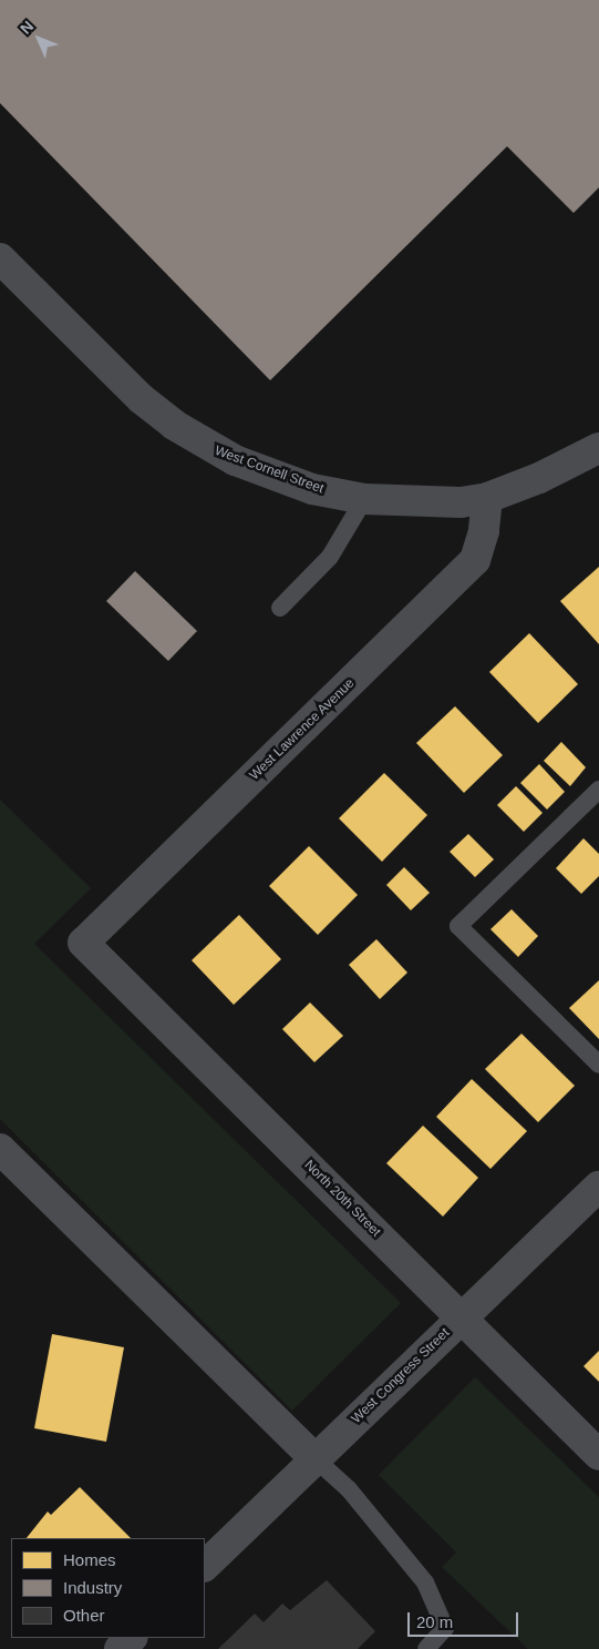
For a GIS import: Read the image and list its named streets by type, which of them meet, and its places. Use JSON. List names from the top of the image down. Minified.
{"streets":{"street":["West Cornell Street","West Lawrence Avenue","North 20th Street","West Congress Street"]},"crossings":[["West Cornell Street","West Lawrence Avenue"],["West Lawrence Avenue","North 20th Street"],["North 20th Street","West Congress Street"]],"legend":["Homes","Industry","Other"],"scale_bar":"20 m","north":"top left"}
